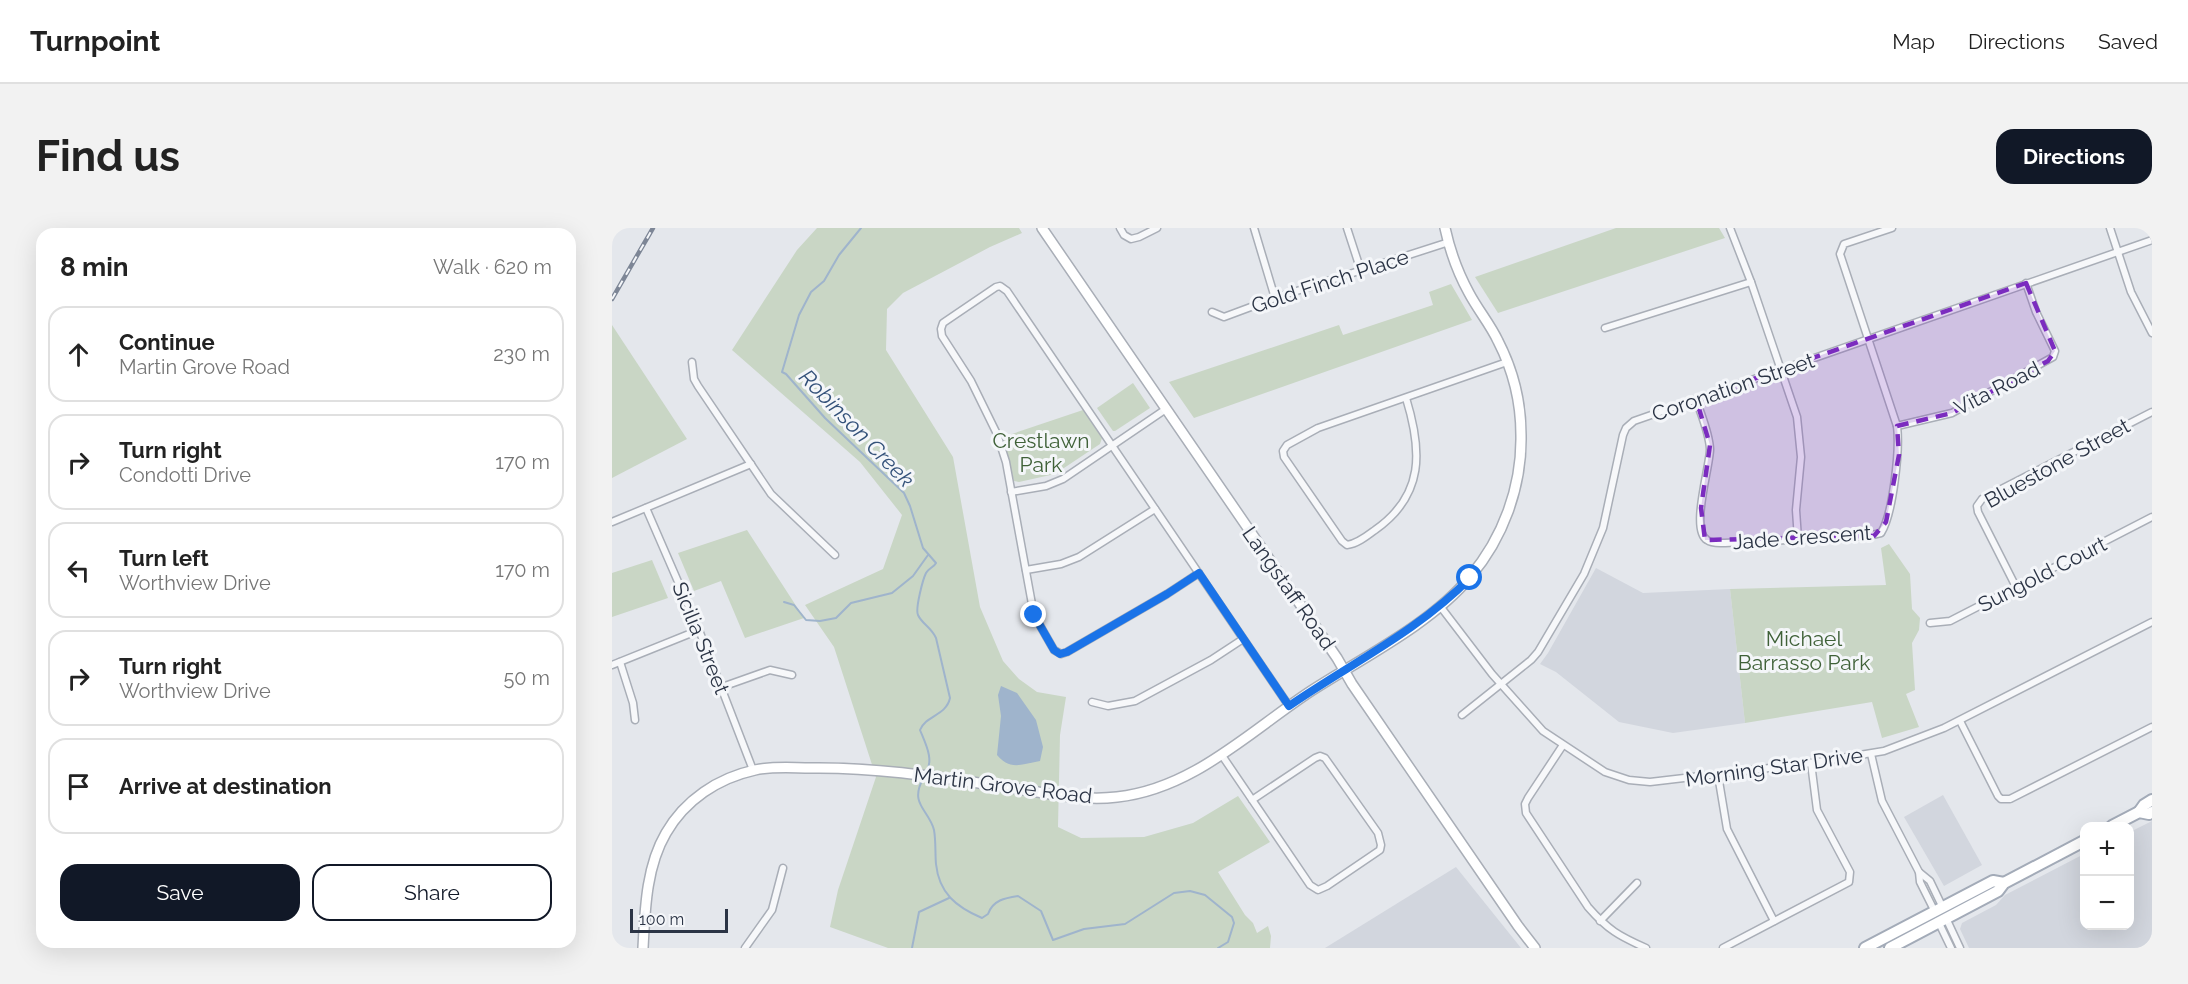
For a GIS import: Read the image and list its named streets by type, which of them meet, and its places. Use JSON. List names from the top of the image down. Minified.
{"streets":{"street":["Gold Finch Place","Coronation Street","Vita Road","Bluestone Street","Jade Crescent","Sungold Court","Langstaff Road","Sicilia Street","Morning Star Drive","Martin Grove Road"]},"crossings":[["Gold Finch Place","Martin Grove Road"],["Coronation Street","Vita Road"],["Coronation Street","Jade Crescent"],["Coronation Street","Morning Star Drive"],["Vita Road","Jade Crescent"],["Bluestone Street","Sungold Court"],["Langstaff Road","Martin Grove Road"],["Sicilia Street","Martin Grove Road"],["Morning Star Drive","Martin Grove Road"]],"water":["Robinson Creek"],"parks":["Crestlawn Park","Michael Barrasso Park"],"scale_bar":"100 m","page":{"header":"Turnpoint","nav":["Map","Directions","Saved"],"buttons":["Directions",["Save","Share"]],"title":"Find us","heading":["8 min","Walk · 620 m"],"list":[["Continue","Martin Grove Road","230 m"],["Turn right","Condotti Drive","170 m"],["Turn left","Worthview Drive","170 m"],["Turn right","Worthview Drive","50 m"],"Arrive at destination"],"map_buttons":["+","−"],"scale":"100 m"}}
